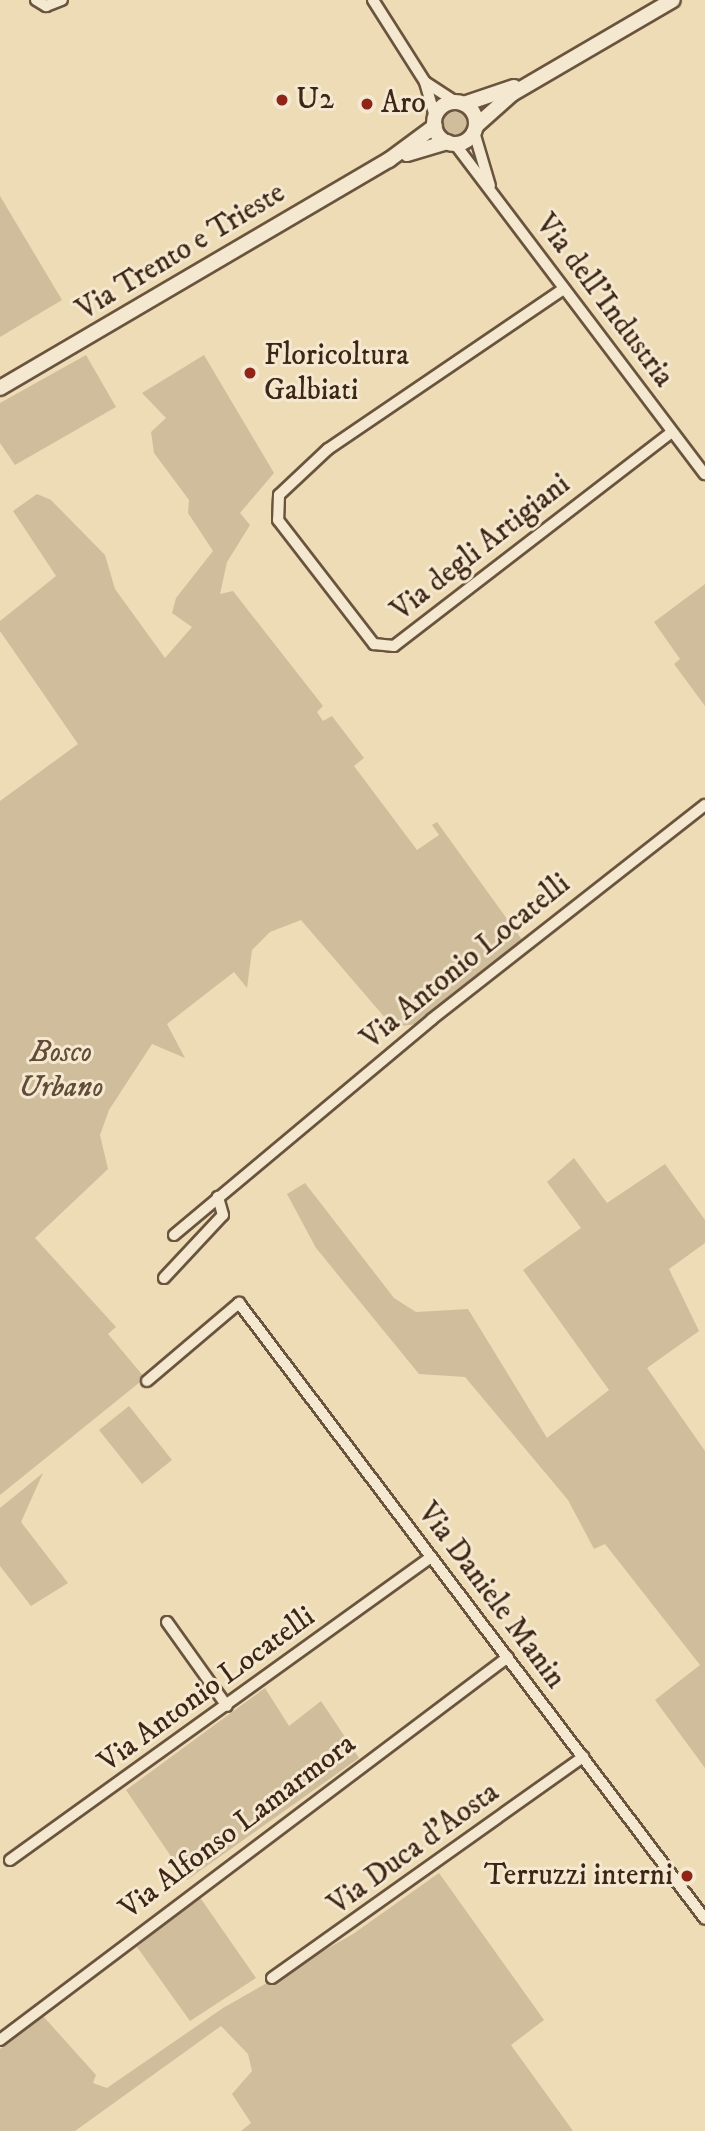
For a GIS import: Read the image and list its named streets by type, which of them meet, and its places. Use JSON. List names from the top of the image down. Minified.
{"streets":{"street":["Via Trento e Trieste","Via dell'Industria","Via degli Artigiani","Via Antonio Locatelli","Via Daniele Manin","Via Alfonso Lamarmora","Via Duca d'Aosta"]},"crossings":[["Via Trento e Trieste","Via dell'Industria"],["Via dell'Industria","Via degli Artigiani"],["Via Antonio Locatelli","Via Daniele Manin"],["Via Daniele Manin","Via Alfonso Lamarmora"],["Via Daniele Manin","Via Duca d'Aosta"]],"parks":["Bosco Urbano"],"places":["U2","Aro","Floricoltura Galbiati","Terruzzi interni"]}
